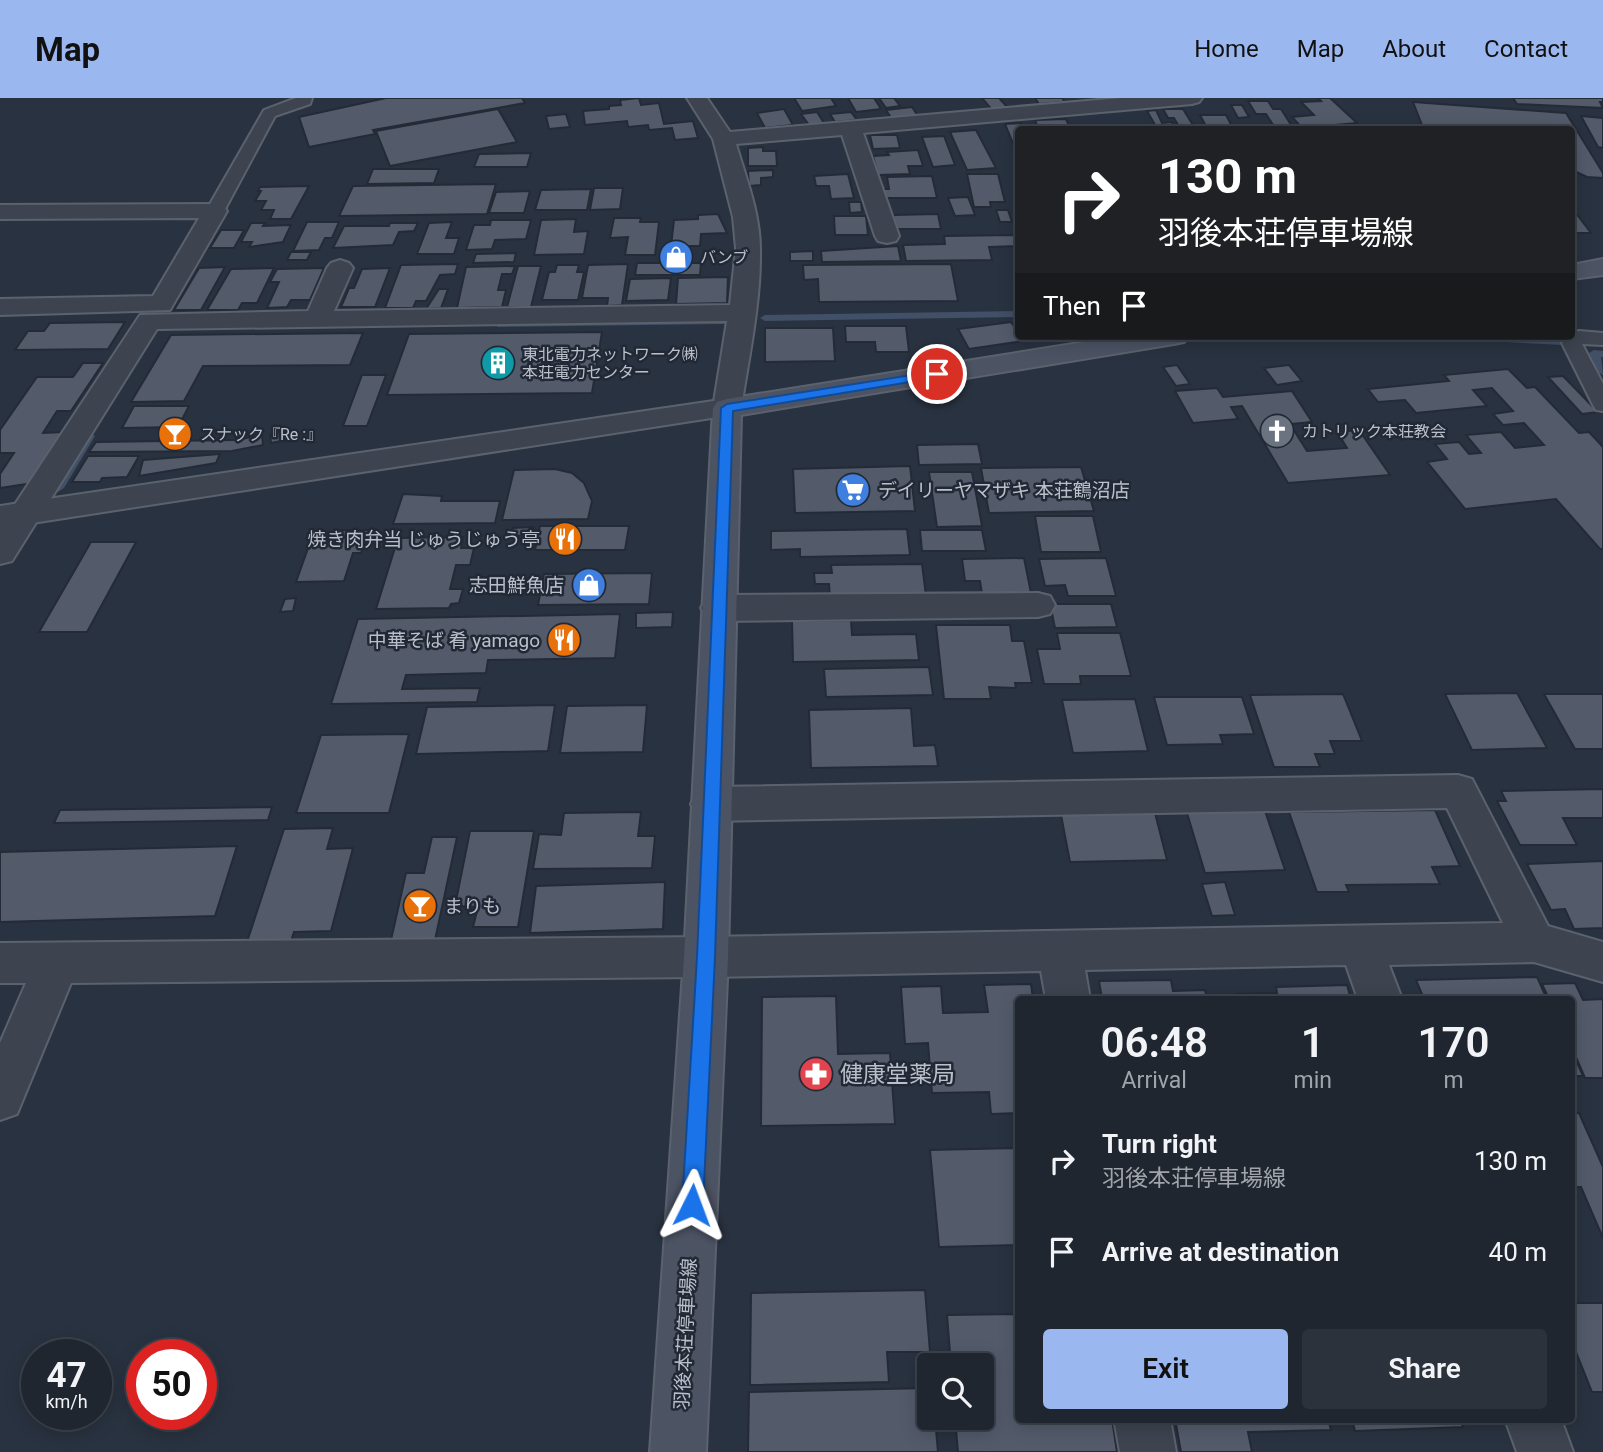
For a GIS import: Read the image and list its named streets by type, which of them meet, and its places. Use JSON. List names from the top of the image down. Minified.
{"streets":{"main road":["羽後本荘停車場線"]},"places":{"shop":["バンブ","志田鮮魚店"],"building":["東北電力ネットワーク㈱ 本荘電力センター"],"church":["カトリック本荘教会"],"bar":["スナック『Re :』","まりも"],"supermarket":["デイリーヤマザキ 本荘鶴沼店"],"restaurant":["焼き肉弁当 じゅうじゅう亭","中華そば 肴 yamago"],"pharmacy":["健康堂薬局"]},"page":{"header":"Map","nav":["Home","Map","About","Contact"],"turn":["130 m","羽後本荘停車場線"],"then":"Then","eta":["06:48","Arrival","1","min","170","m"],"list":[{"name":"Turn right","note":"羽後本荘停車場線","value":"130 m"},{"name":"Arrive at destination","value":"40 m"}],"buttons":["Exit","Share"],"speed":"47 km/h","limit":"50"}}
